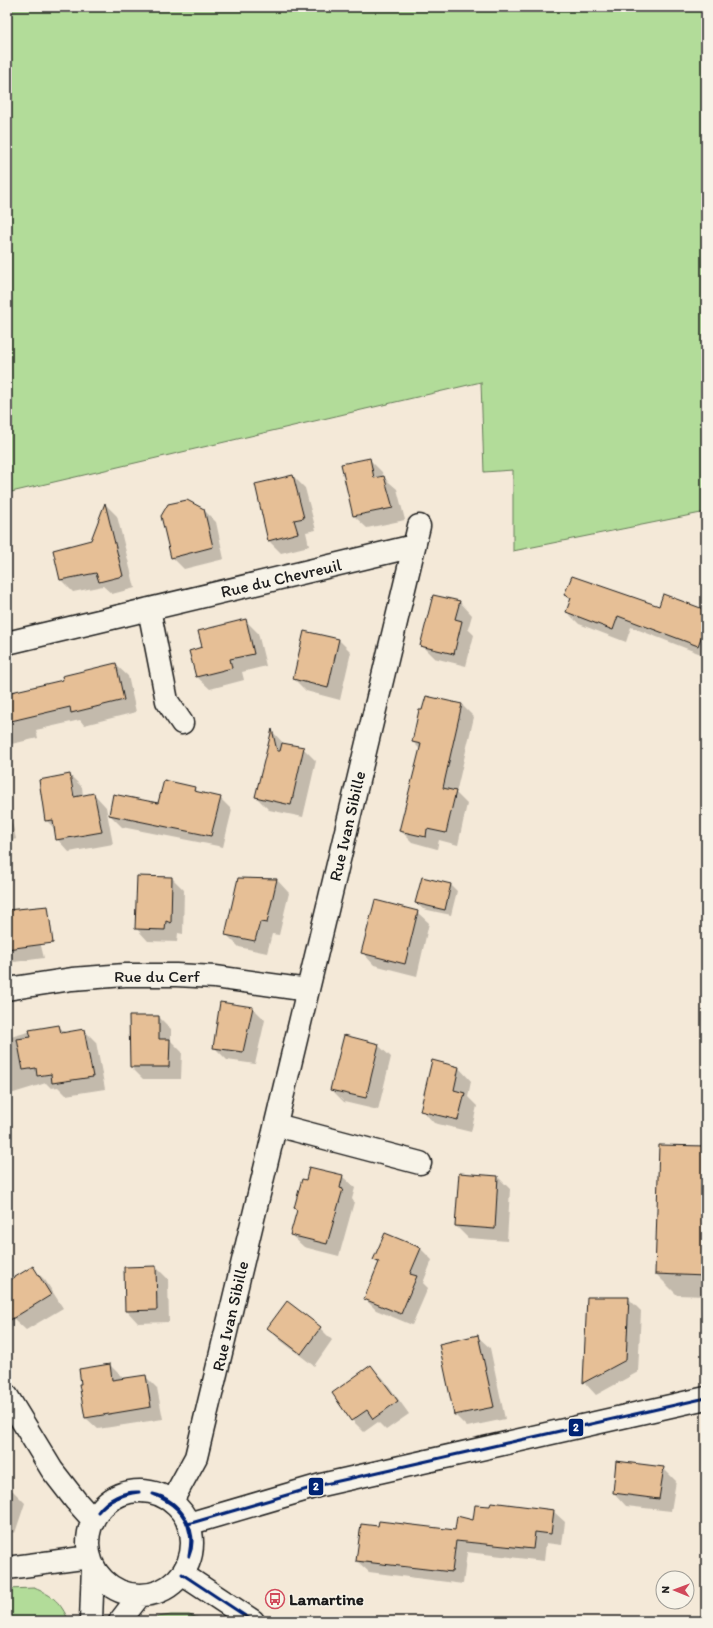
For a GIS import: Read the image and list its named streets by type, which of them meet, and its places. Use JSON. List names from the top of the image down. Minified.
{"streets":{"street":["Rue du Chevreuil","Rue Ivan Sibille","Rue du Cerf"]},"crossings":[["Rue du Chevreuil","Rue Ivan Sibille"],["Rue Ivan Sibille","Rue du Cerf"]],"places":{"bus stop":["Lamartine"]},"lines":["transit line 2"],"north":"left"}
